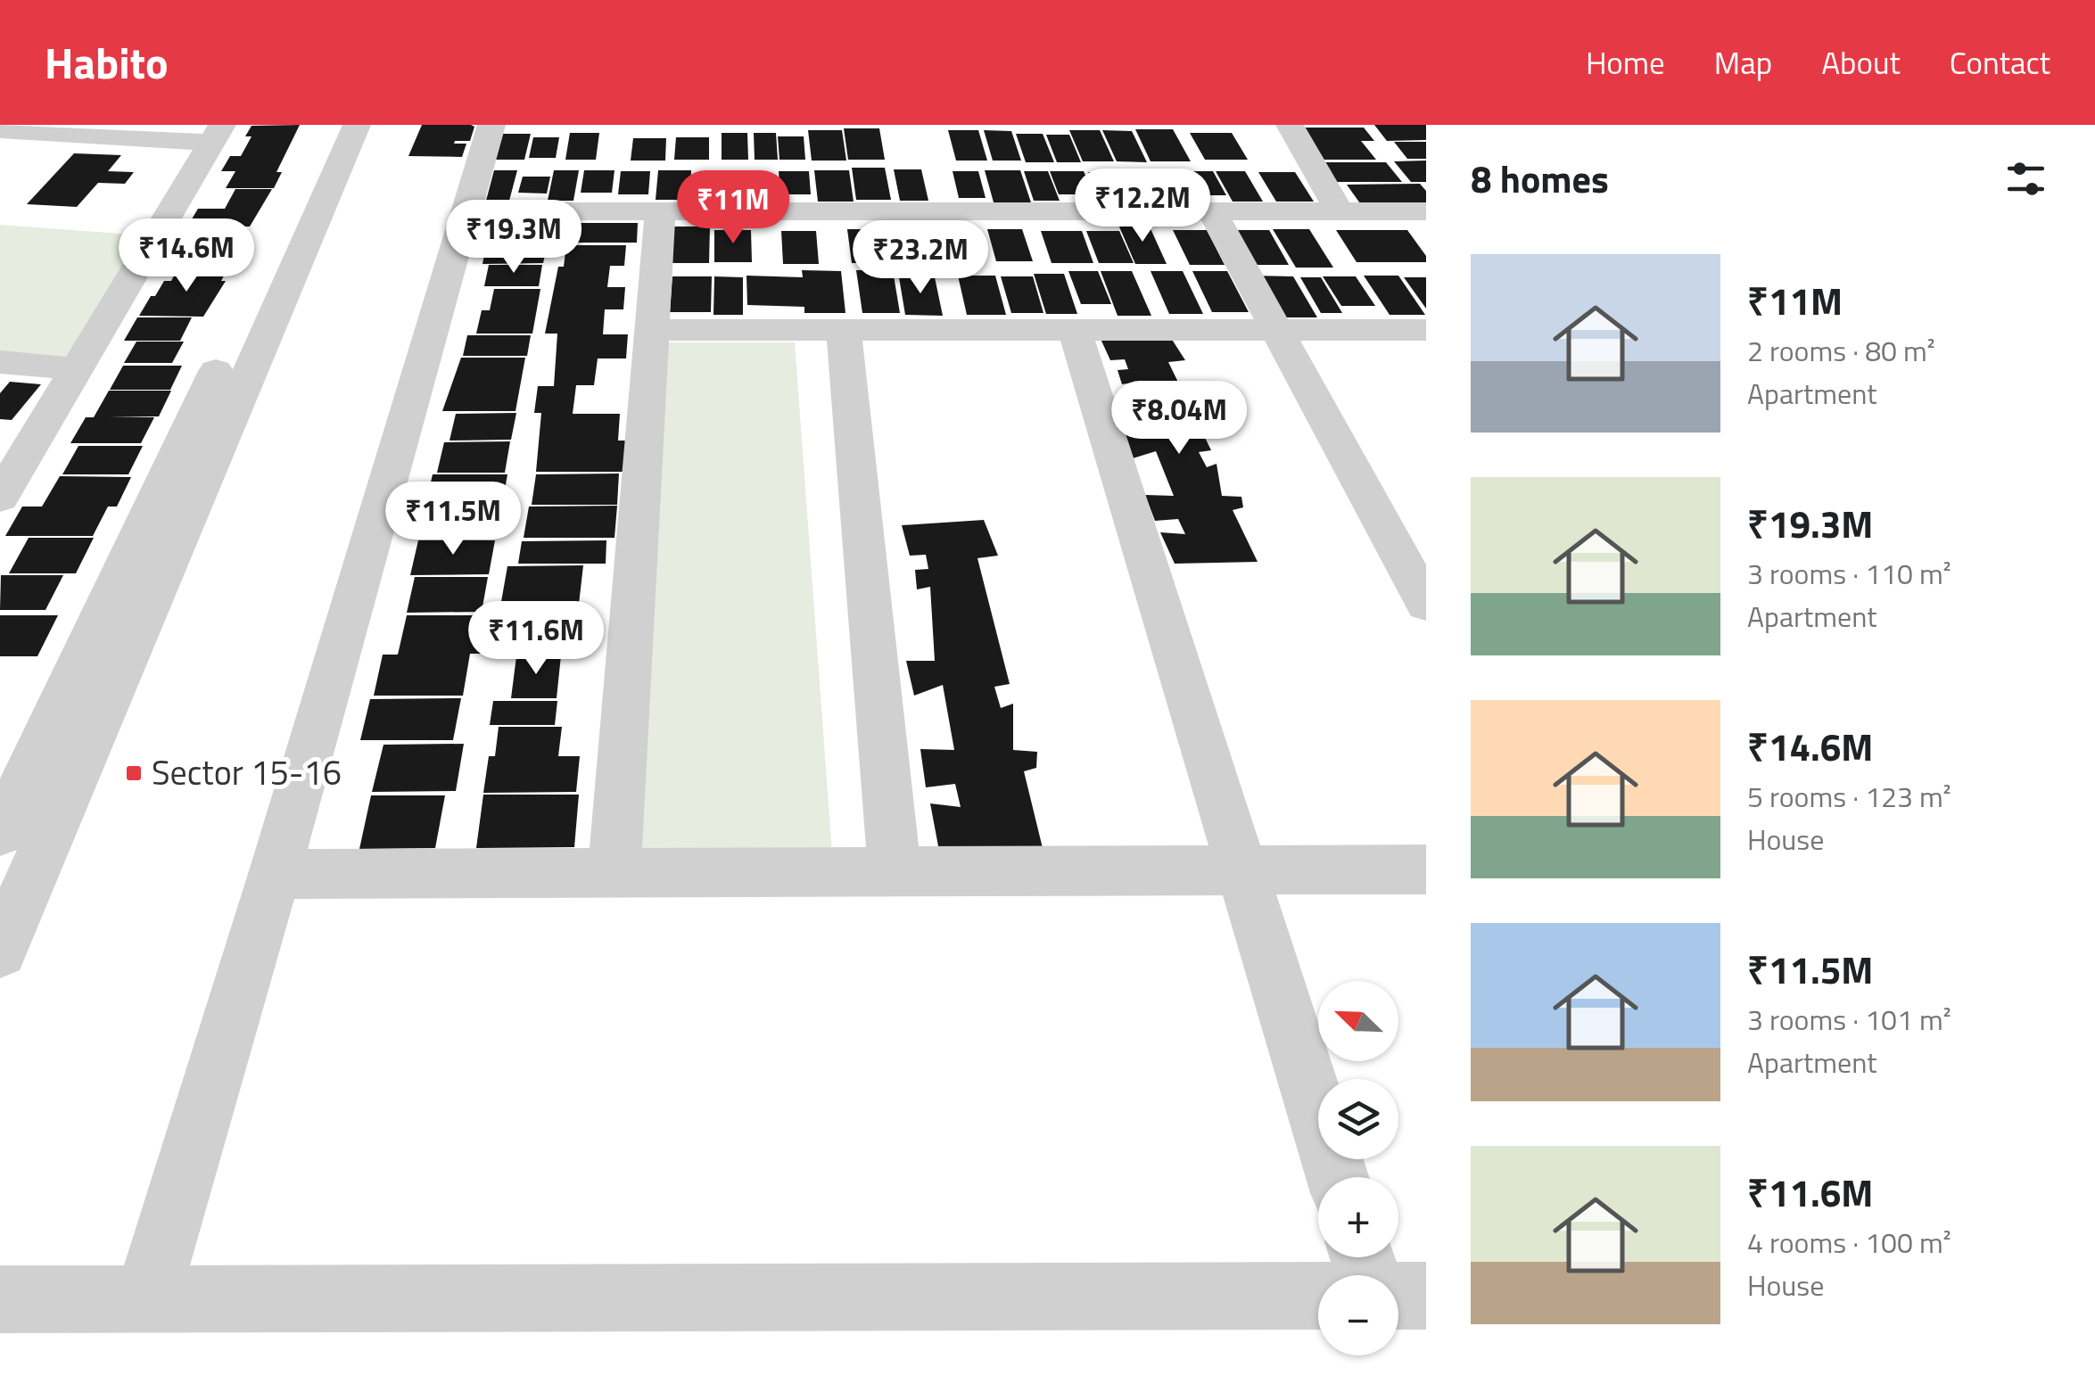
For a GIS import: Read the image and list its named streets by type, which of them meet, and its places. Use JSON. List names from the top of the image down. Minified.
{"places":{"transit":["Sector 15-16"]},"north":"top left","page":{"header":"Habito","nav":["Home","Map","About","Contact"],"heading":"8 homes","price":["₹12.2M","₹11M","₹19.3M","₹14.6M","₹23.2M","₹8.04M","₹11.5M","₹11.6M"],"list":[{"name":"₹11M","note":"2 rooms · 80 m² · Apartment"},{"name":"₹19.3M","note":"3 rooms · 110 m² · Apartment"},{"name":"₹14.6M","note":"5 rooms · 123 m² · House"},{"name":"₹11.5M","note":"3 rooms · 101 m² · Apartment"},{"name":"₹11.6M","note":"4 rooms · 100 m² · House"}],"map_buttons":["+","−"]}}
